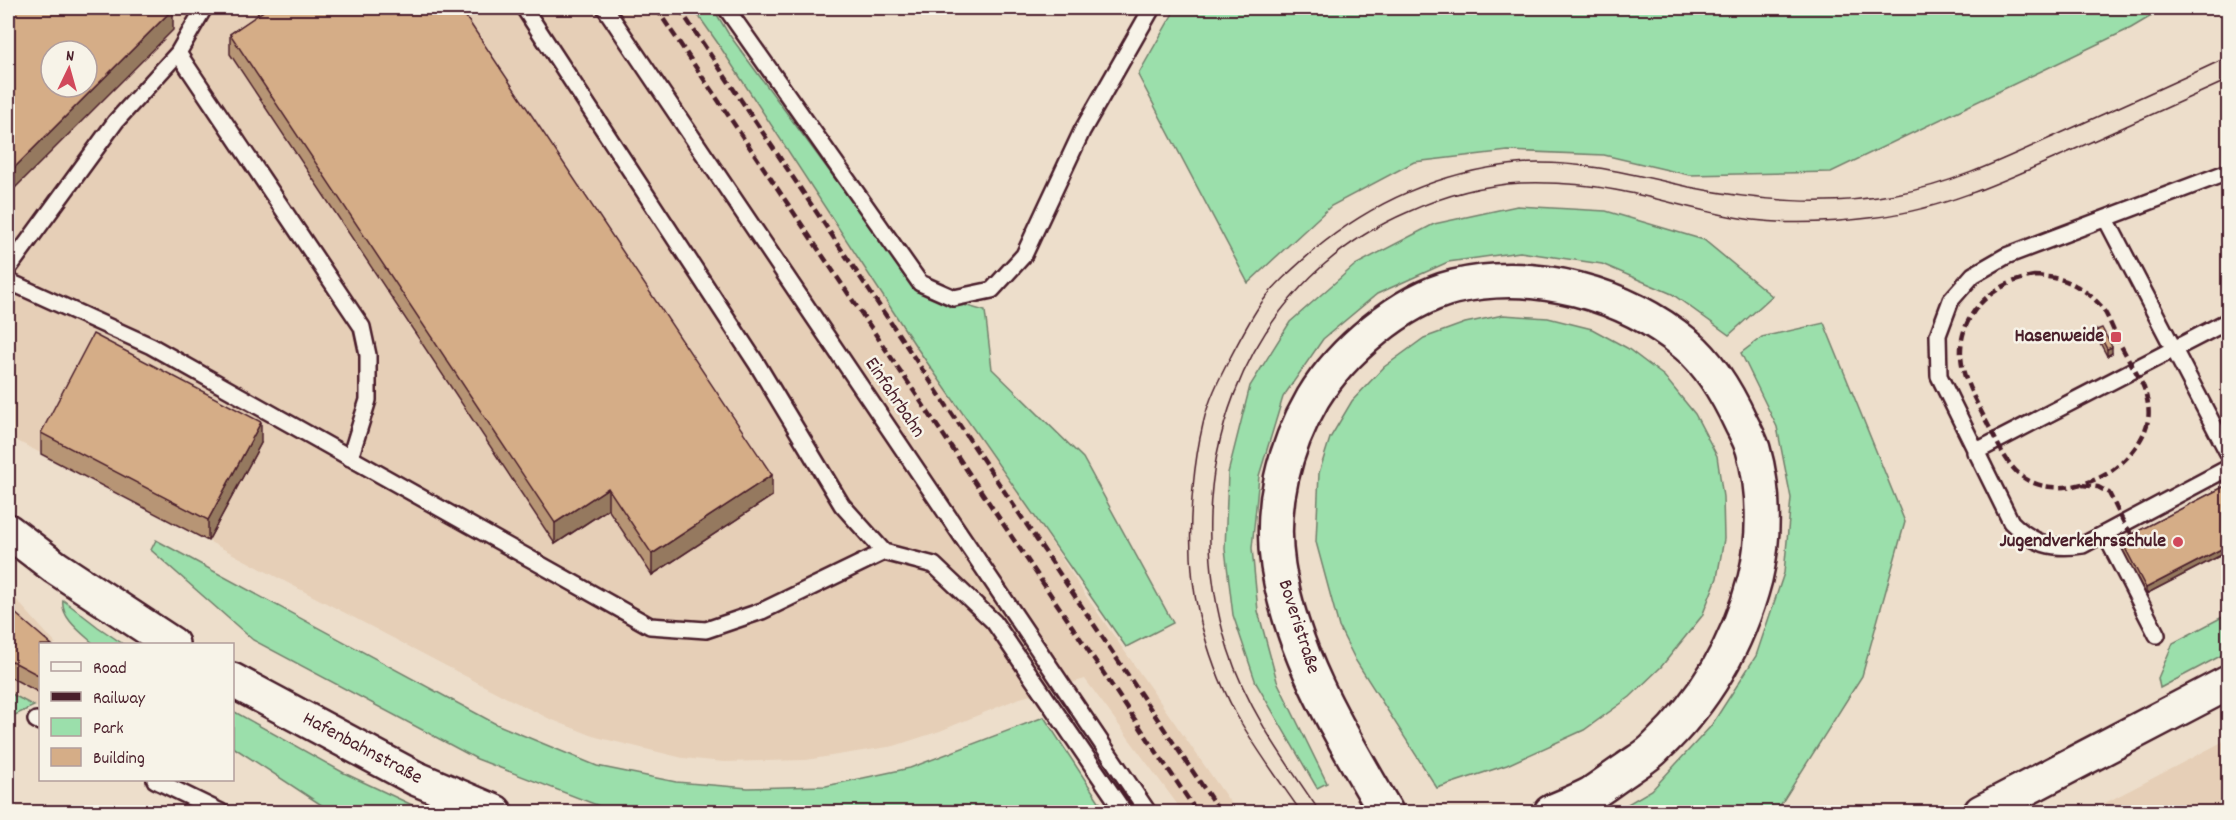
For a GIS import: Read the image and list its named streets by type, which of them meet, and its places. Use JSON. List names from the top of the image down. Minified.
{"streets":{"main road":["Boveristraße","Hafenbahnstraße"],"lane":["Einfahrbahn"]},"places":{"transit":["Hasenweide"],"other":["Jugendverkehrsschule"]},"legend":["Road","Railway","Park","Building"],"north":"top"}
